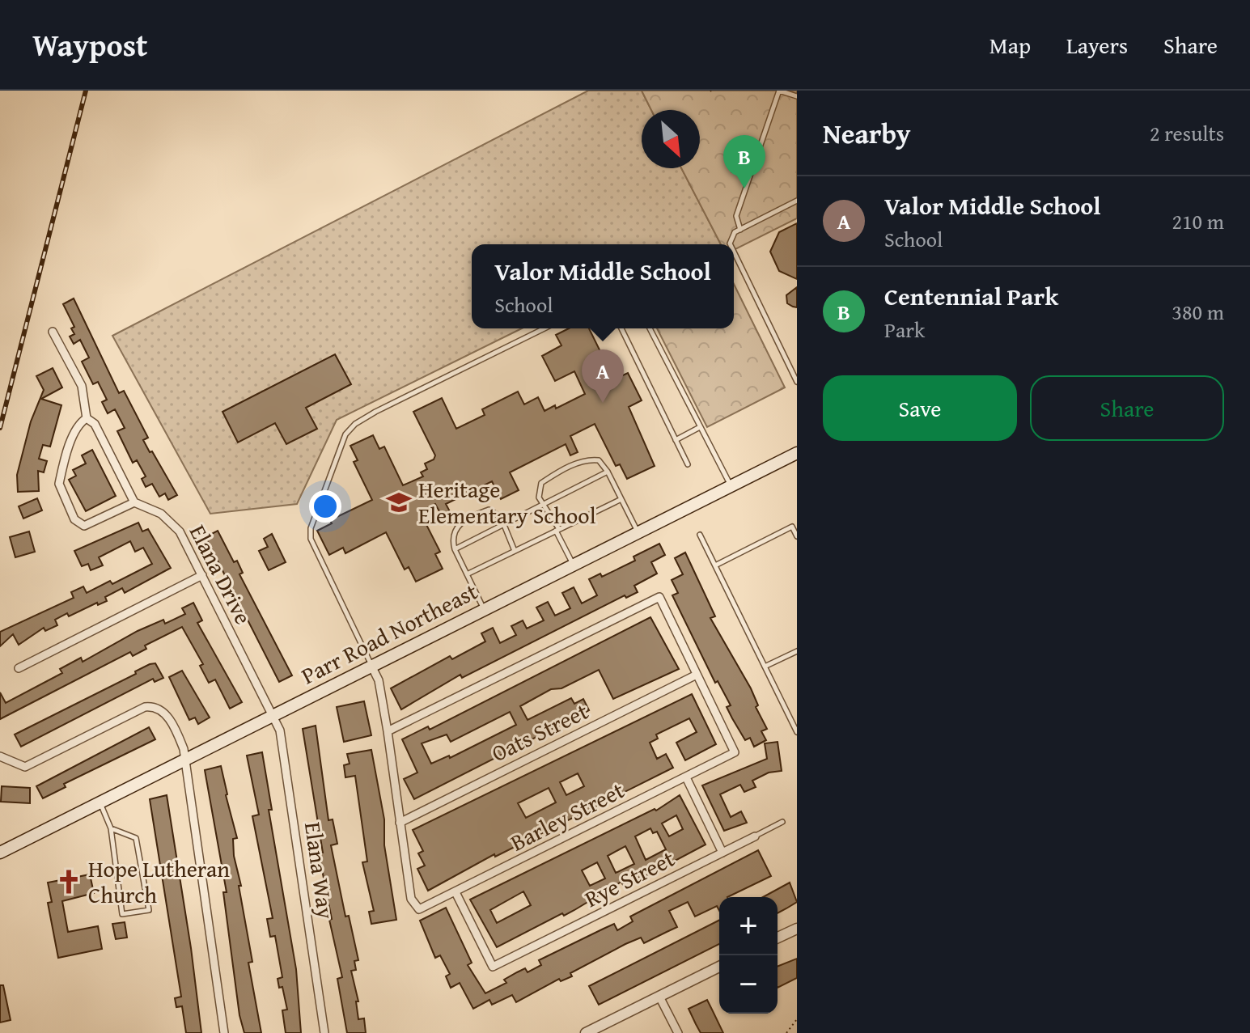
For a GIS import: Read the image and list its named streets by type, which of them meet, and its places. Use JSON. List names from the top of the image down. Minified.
{"streets":{"main road":["Parr Road Northeast"],"street":["Elana Drive","Oats Street","Barley Street","Elana Way","Rye Street"]},"crossings":[["Elana Drive","Parr Road Northeast"],["Elana Drive","Elana Way"],["Parr Road Northeast","Elana Way"],["Oats Street","Barley Street"],["Barley Street","Rye Street"]],"places":{"school or university":["Heritage Elementary School"],"church":["Hope Lutheran Church"]},"north":"bottom right","page":{"header":"Waypost","nav":["Map","Layers","Share"],"heading":["Nearby","2 results"],"pins":["B","A"],"list":[{"mark":"A","name":"Valor Middle School","note":"School","value":"210 m"},{"mark":"B","name":"Centennial Park","note":"Park","value":"380 m"}],"popup":["Valor Middle School","School"],"buttons":["Save","Share"],"map_buttons":["+","−"]}}
